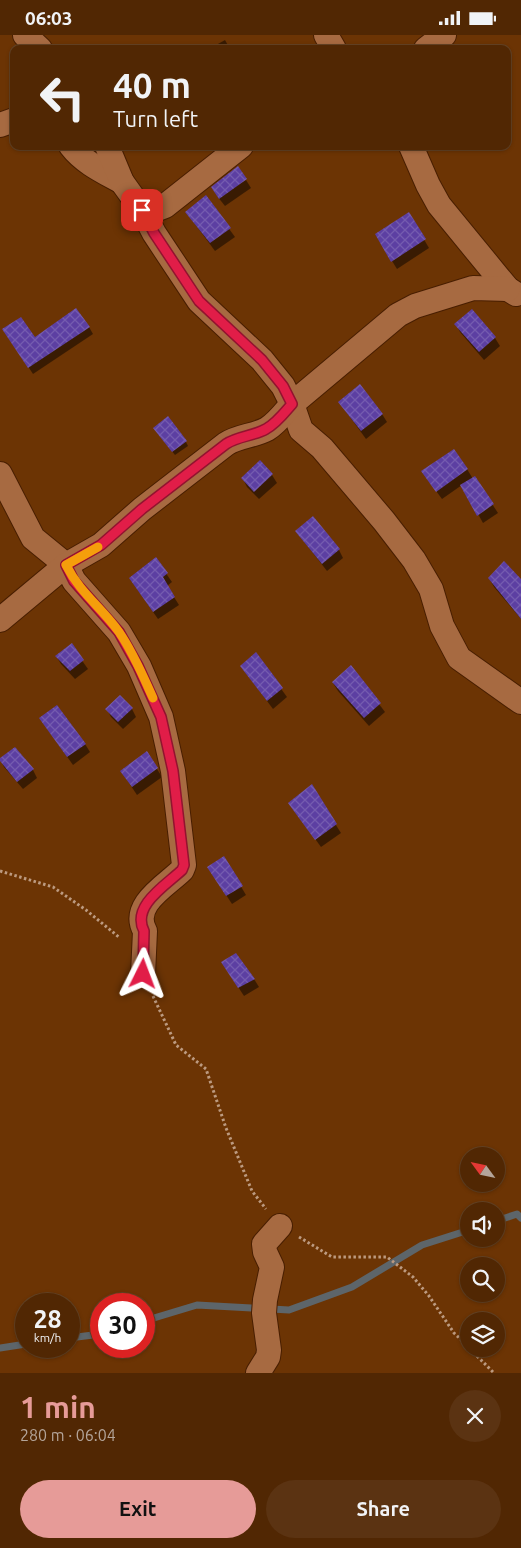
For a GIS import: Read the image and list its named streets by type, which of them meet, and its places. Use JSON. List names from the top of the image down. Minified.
{"north":"top left","page":{"status":"06:03","turn":["40 m","Turn left"],"speed":"28 km/h","limit":"30","heading":["1 min","280 m · 06:04"],"buttons":["Exit","Share"]}}
